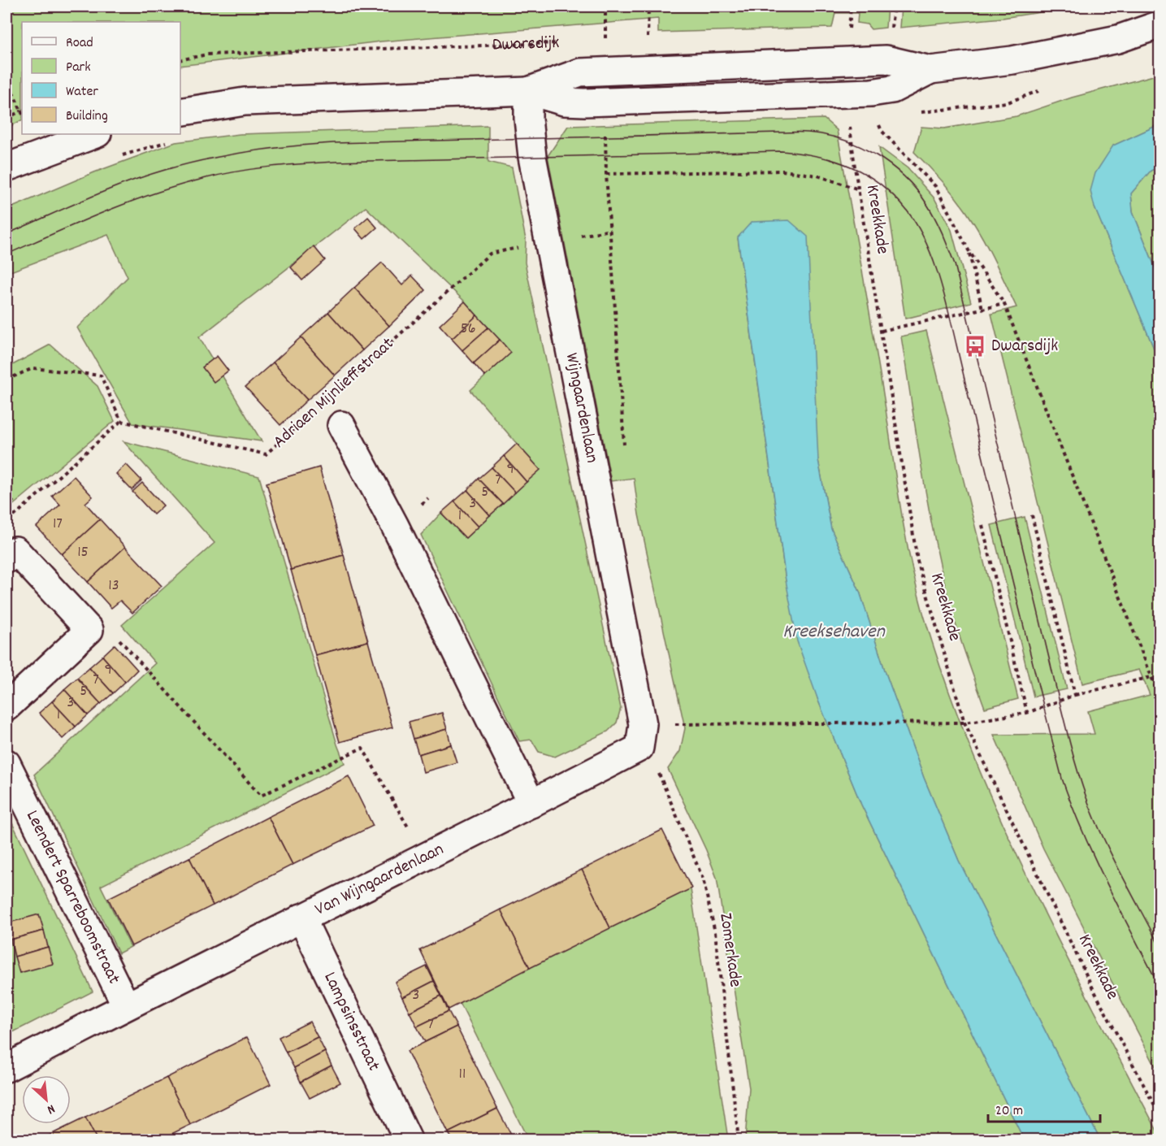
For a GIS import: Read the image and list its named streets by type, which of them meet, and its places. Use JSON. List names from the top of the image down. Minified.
{"streets":{"street":["Dwarsdijk","Adriaen Mijnlieffstraat","Wijngaardenlaan","Van Wijngaardenlaan","Leendert Sparreboomstraat","Lampsinsstraat"],"path":["Kreekkade","Zomerkade"]},"crossings":[["Dwarsdijk","Kreekkade"],["Dwarsdijk","Wijngaardenlaan"],["Adriaen Mijnlieffstraat","Van Wijngaardenlaan"],["Wijngaardenlaan","Van Wijngaardenlaan"],["Van Wijngaardenlaan","Leendert Sparreboomstraat"],["Van Wijngaardenlaan","Lampsinsstraat"]],"water":["Kreeksehaven"],"places":{"bus stop":["Dwarsdijk"]},"house_numbers":["56","9","7","5","3","1","17","15","13","9","7","5","3","1","3","7","11"],"legend":["Road","Park","Water","Building"],"scale_bar":"20 m","north":"bottom right"}
